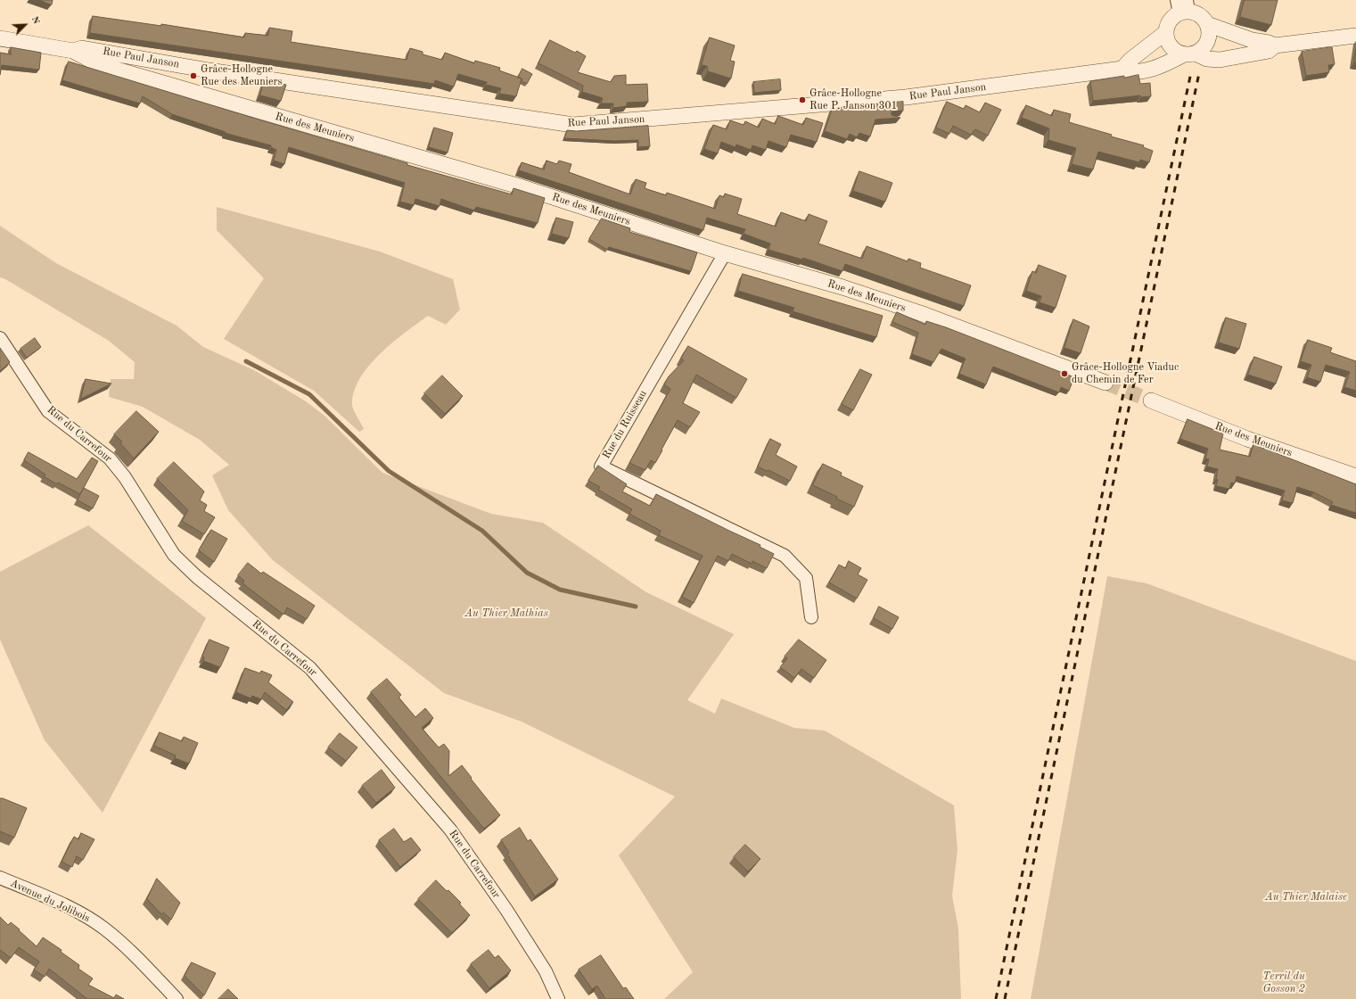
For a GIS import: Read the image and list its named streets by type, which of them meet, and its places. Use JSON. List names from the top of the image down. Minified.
{"streets":{"street":["Rue Paul Janson","Rue des Meuniers","Rue du Ruisseau","Rue du Carrefour","Avenue du Jolibois"]},"crossings":[["Rue Paul Janson","Rue des Meuniers"],["Rue des Meuniers","Rue du Ruisseau"]],"parks":["Au Thier Mathias","Au Thier Malaise","Terril du Gosson 2"],"places":["Grâce-Hollogne Rue des Meuniers","Grâce-Hollogne Rue P. Janson 301","Grâce-Hollogne Viaduc du Chemin de Fer"],"north":"top right"}
